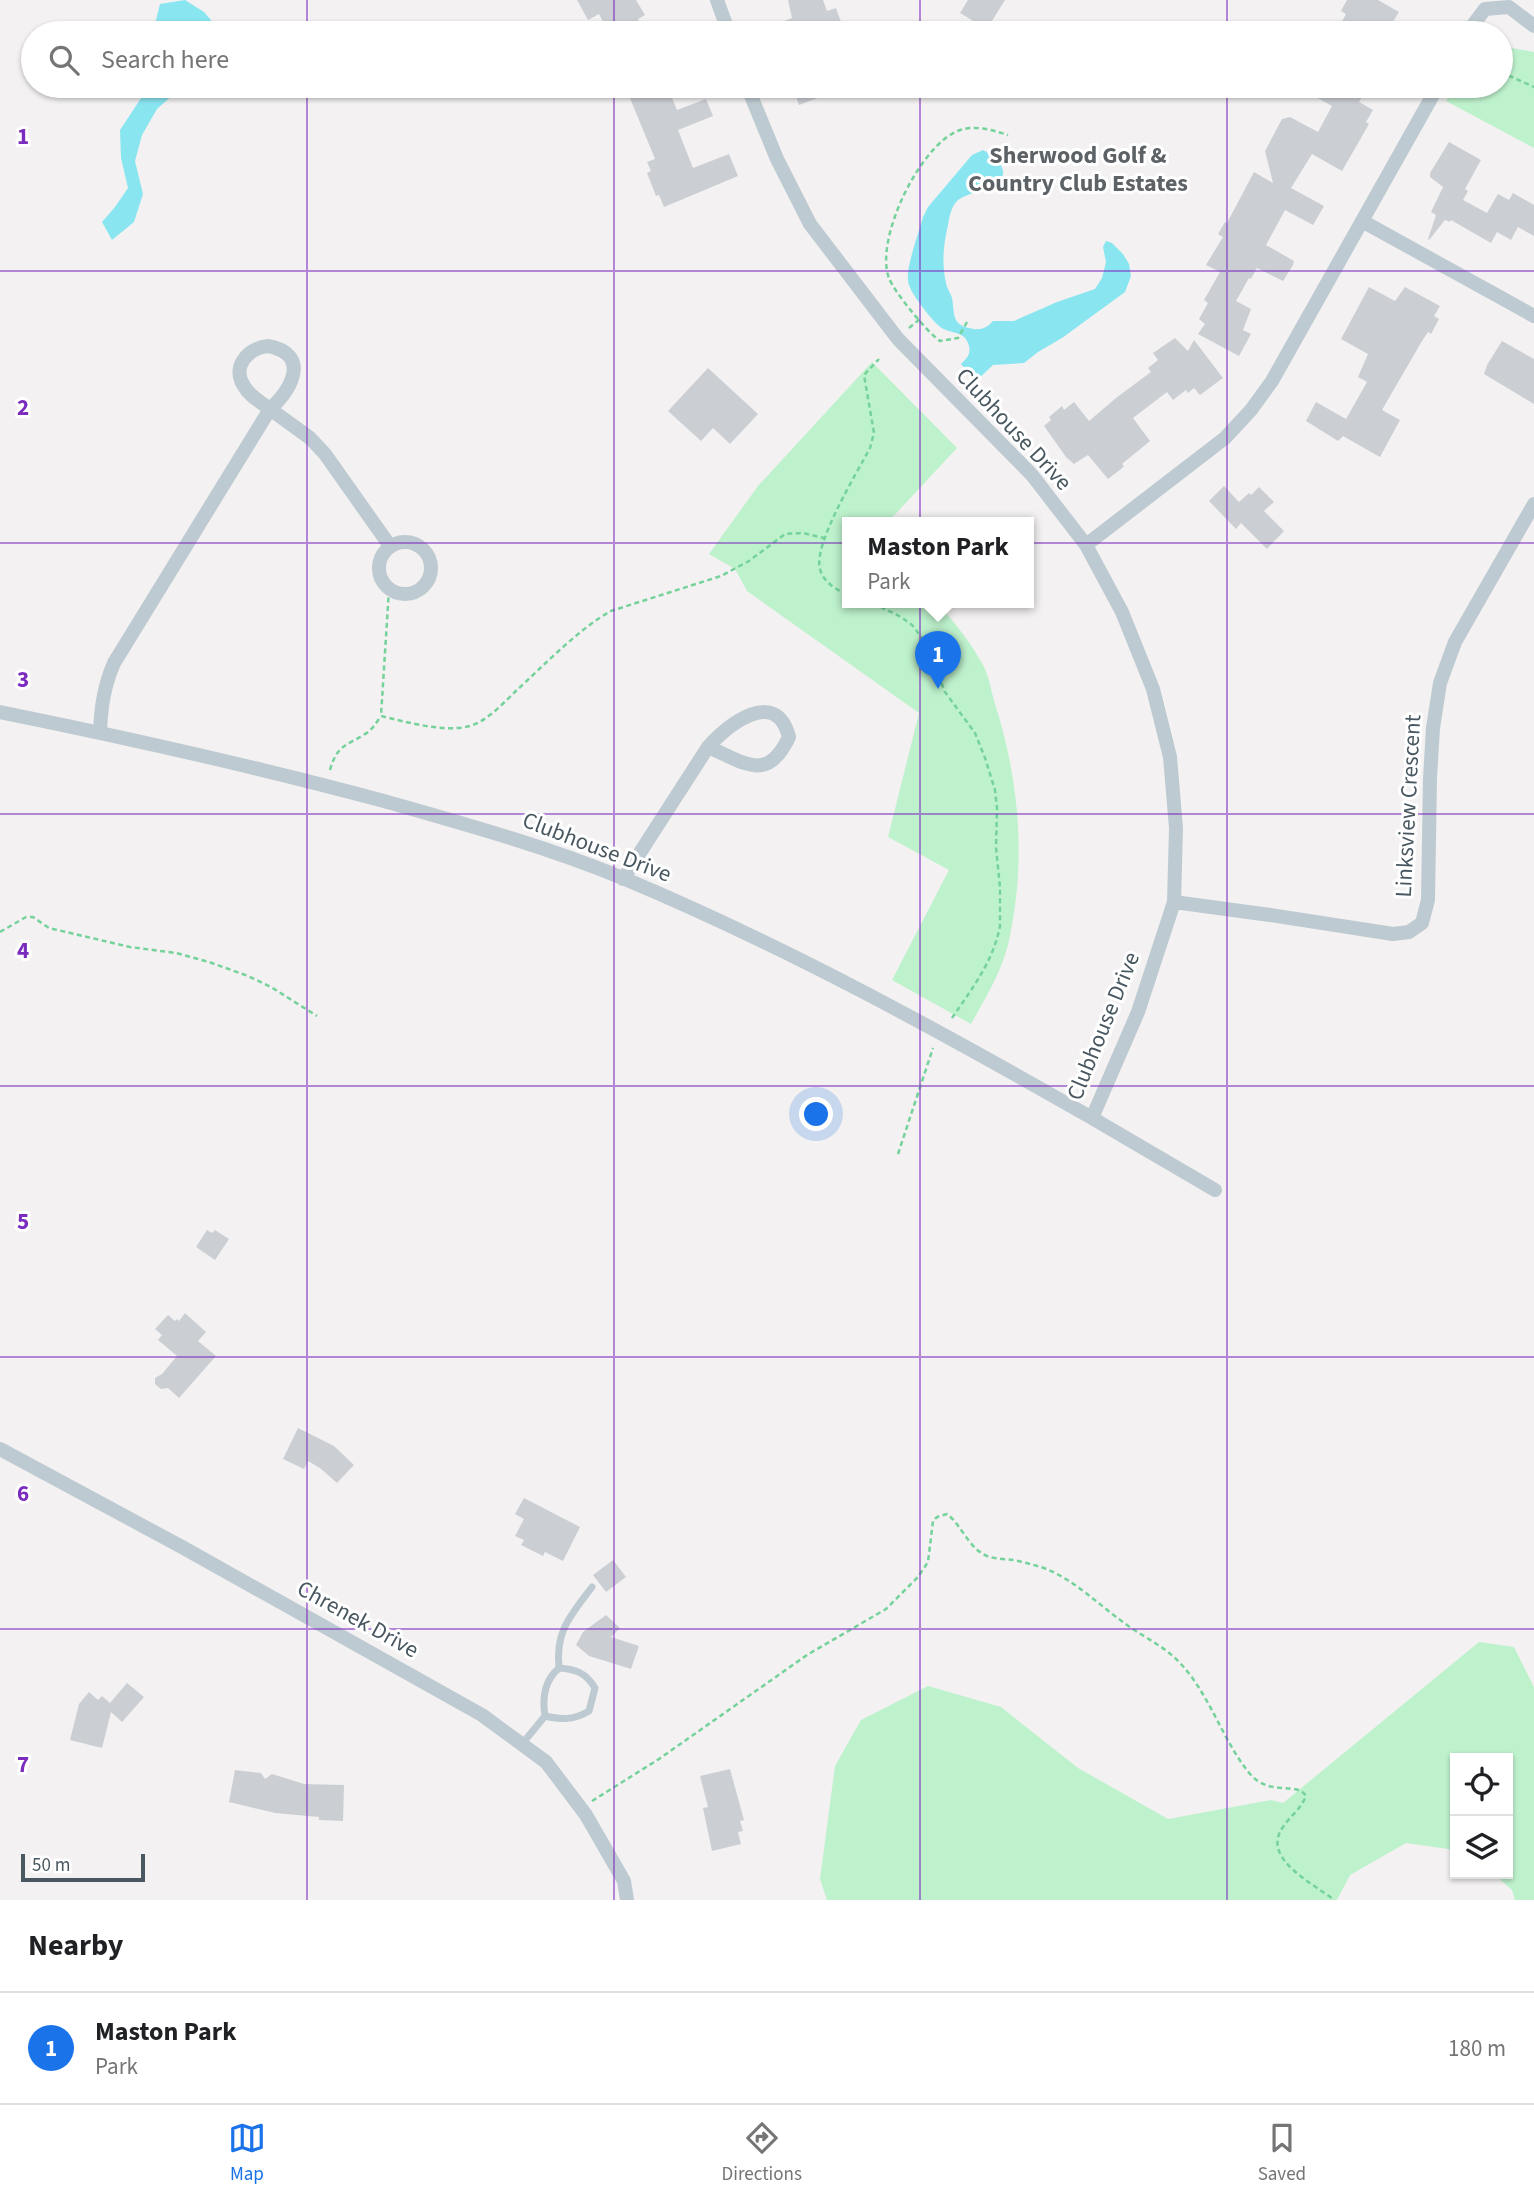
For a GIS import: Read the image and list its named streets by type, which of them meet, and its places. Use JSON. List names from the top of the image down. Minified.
{"streets":{"street":["Clubhouse Drive","Linksview Crescent","Chrenek Drive"]},"crossings":[["Clubhouse Drive","Linksview Crescent"]],"districts":["Sherwood Golf & Country Club Estates"],"scale_bar":"50 m","page":{"search":"Search here","popup":["Maston Park","Park"],"pins":"1","scale":"50 m","heading":"Nearby","list":[{"mark":"1","name":"Maston Park","note":"Park","value":"180 m"}],"nav":["Map","Directions","Saved"]},"grid":{"rows":["1","2","3","4","5","6","7"]}}
